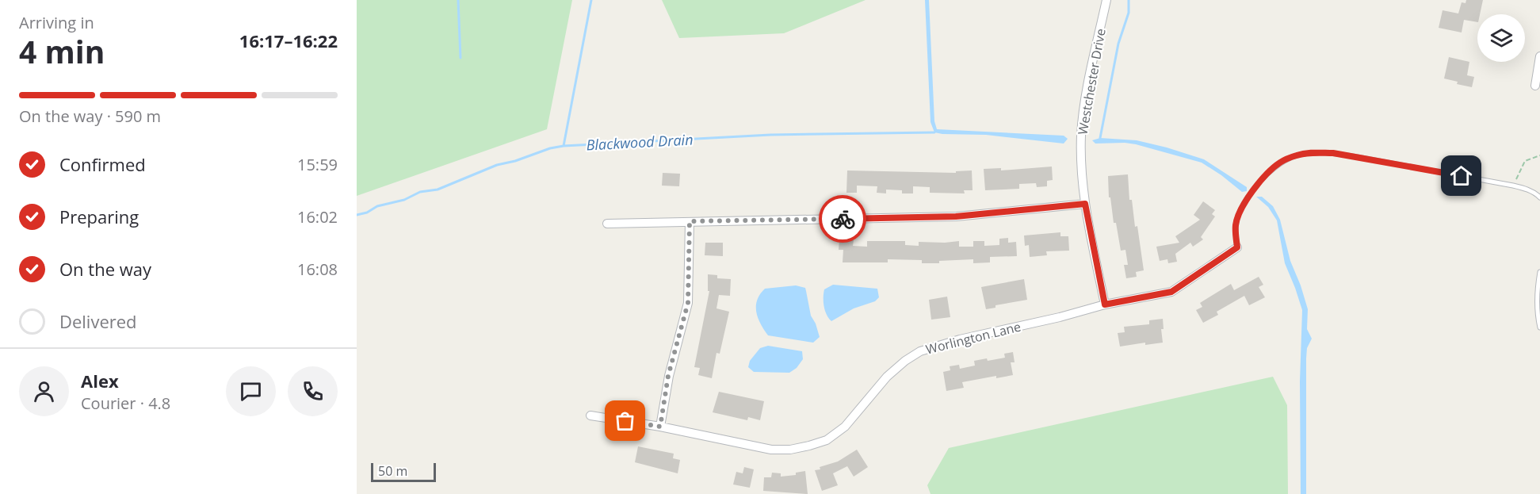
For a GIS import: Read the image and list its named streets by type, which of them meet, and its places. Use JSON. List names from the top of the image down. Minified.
{"streets":{"street":["Westchester Drive","Worlington Lane"]},"crossings":[["Westchester Drive","Worlington Lane"]],"water":["Blackwood Drain"],"scale_bar":"50 m","page":{"heading":["4 min","Arriving in","16:17–16:22"],"panel":["Alex","Courier · 4.8"],"bar":"On the way · 590 m","list":[["Confirmed","15:59"],["Preparing","16:02"],["On the way","16:08"],"Delivered"],"scale":"50 m"}}
